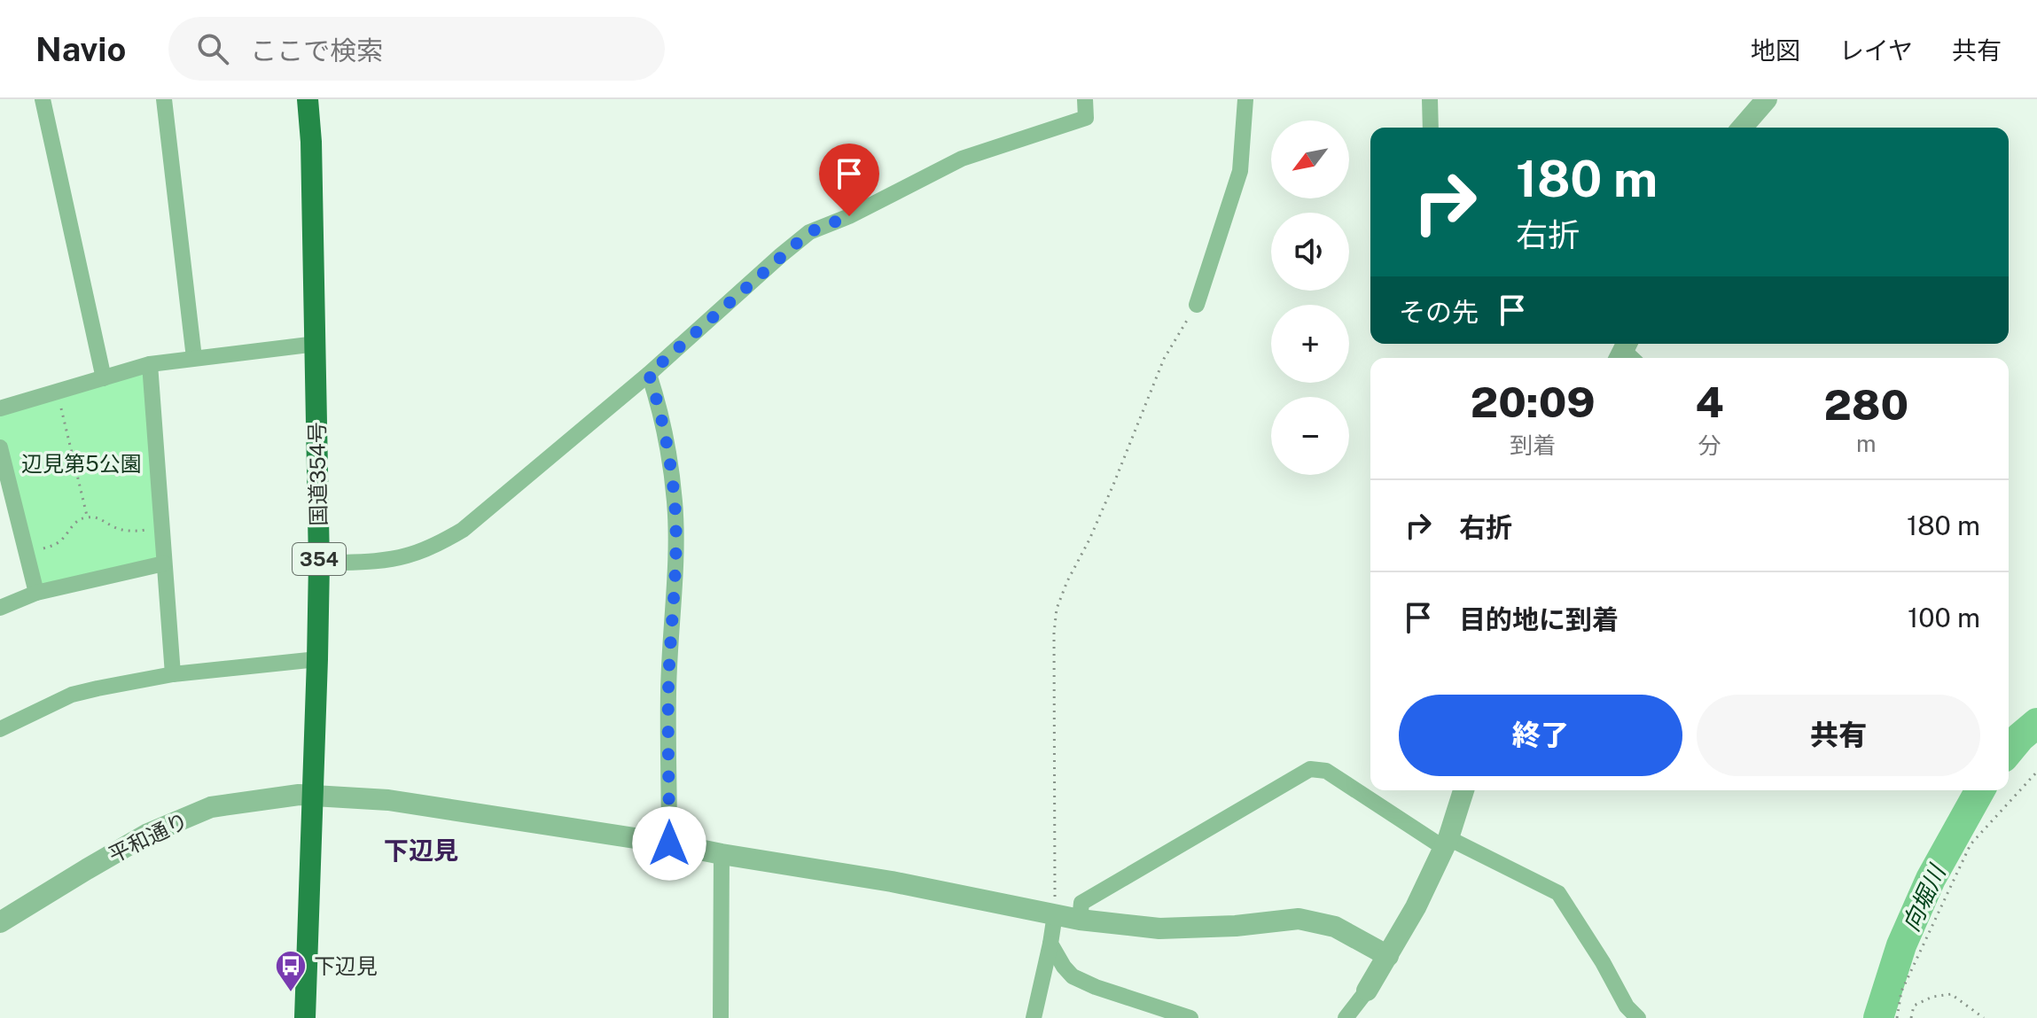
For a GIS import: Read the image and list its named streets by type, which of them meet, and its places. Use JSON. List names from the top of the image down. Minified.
{"streets":{"highway":["国道354号","354"],"street":["平和通り"]},"crossings":[["国道354号","平和通り"]],"districts":["下辺見"],"water":["向堀川"],"parks":["辺見第5公園"],"places":{"bus stop":["下辺見"]},"north":"bottom left","page":{"header":"Navio","search":"ここで検索","nav":["地図","レイヤ","共有"],"map_buttons":["+","−"],"turn":["180 m","右折"],"then":"その先","eta":["20:09","到着","4","分","280","m"],"list":[{"name":"右折","value":"180 m"},{"name":"目的地に到着","value":"100 m"}],"buttons":["終了","共有"]}}
